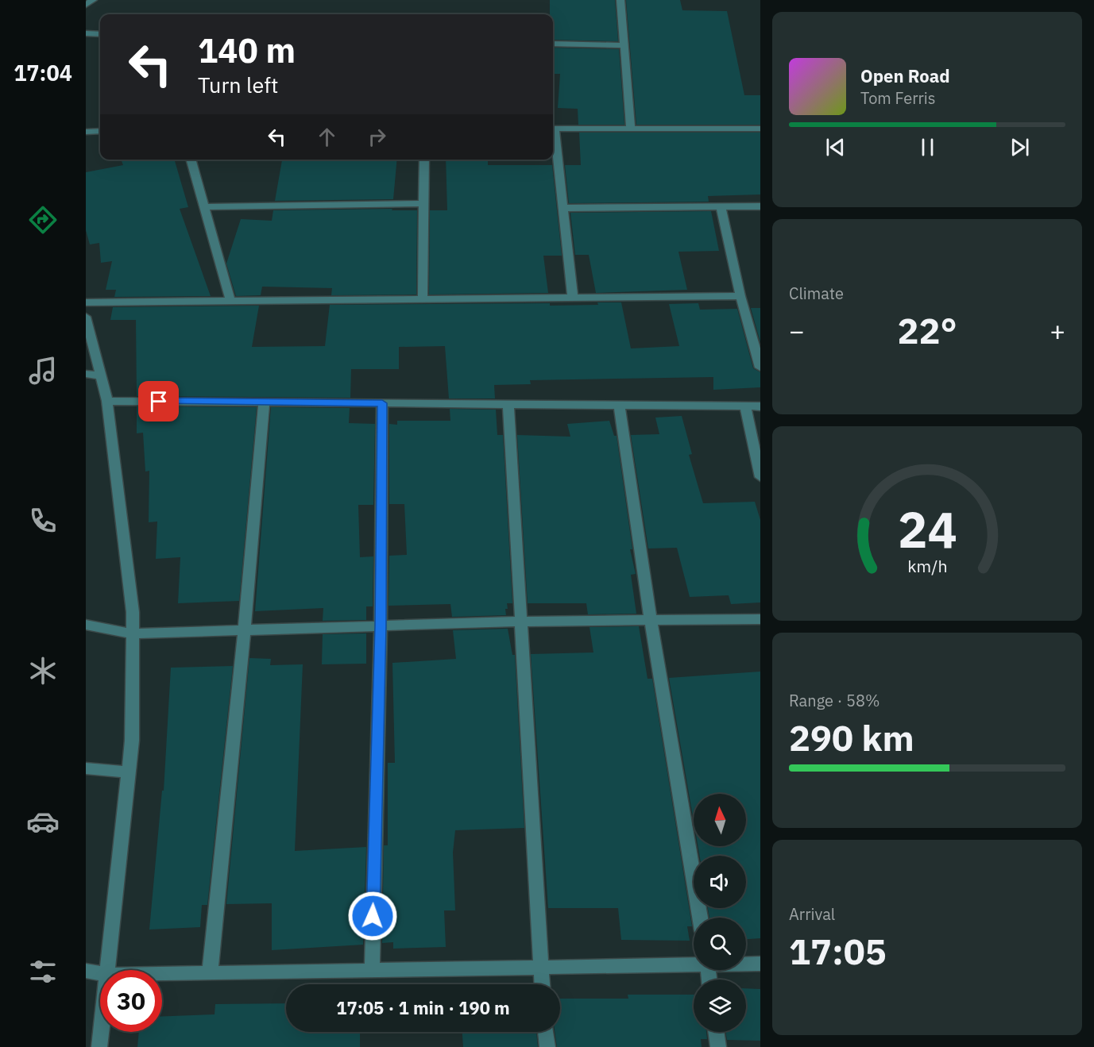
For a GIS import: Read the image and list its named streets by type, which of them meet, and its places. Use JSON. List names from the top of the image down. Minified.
{"north":"top","page":{"tabs":"17:04","turn":["140 m","Turn left"],"song":["Open Road","Tom Ferris"],"tile":["Climate",["Range · 58%","290 km"],["Arrival","17:05"]],"heat":["−","22°","+"],"limit":"30","trip":"17:05 · 1 min · 190 m","gauge":["24","km/h"]}}
